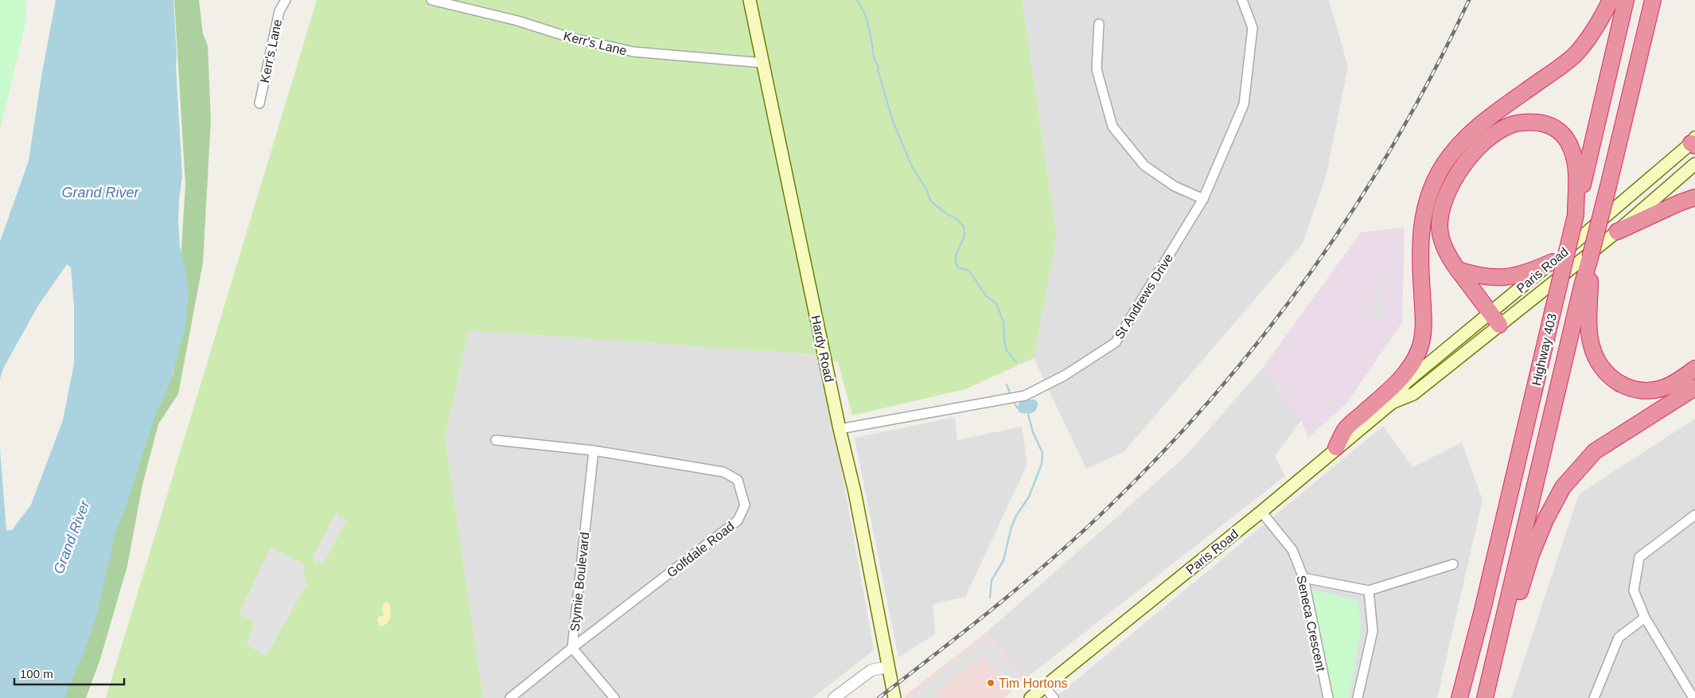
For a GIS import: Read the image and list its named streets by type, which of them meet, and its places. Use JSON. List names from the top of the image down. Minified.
{"streets":{"highway":["Highway 403"],"main road":["Paris Road","Hardy Road"],"street":["Kerr's Lane","St Andrews Drive","Golfdale Road","Stymie Boulevard","Seneca Crescent"]},"crossings":[["Kerr's Lane","Hardy Road"],["Paris Road","Seneca Crescent"],["St Andrews Drive","Hardy Road"],["Golfdale Road","Stymie Boulevard"]],"water":["Grand River"],"places":["Tim Hortons"],"scale_bar":"100 m"}
